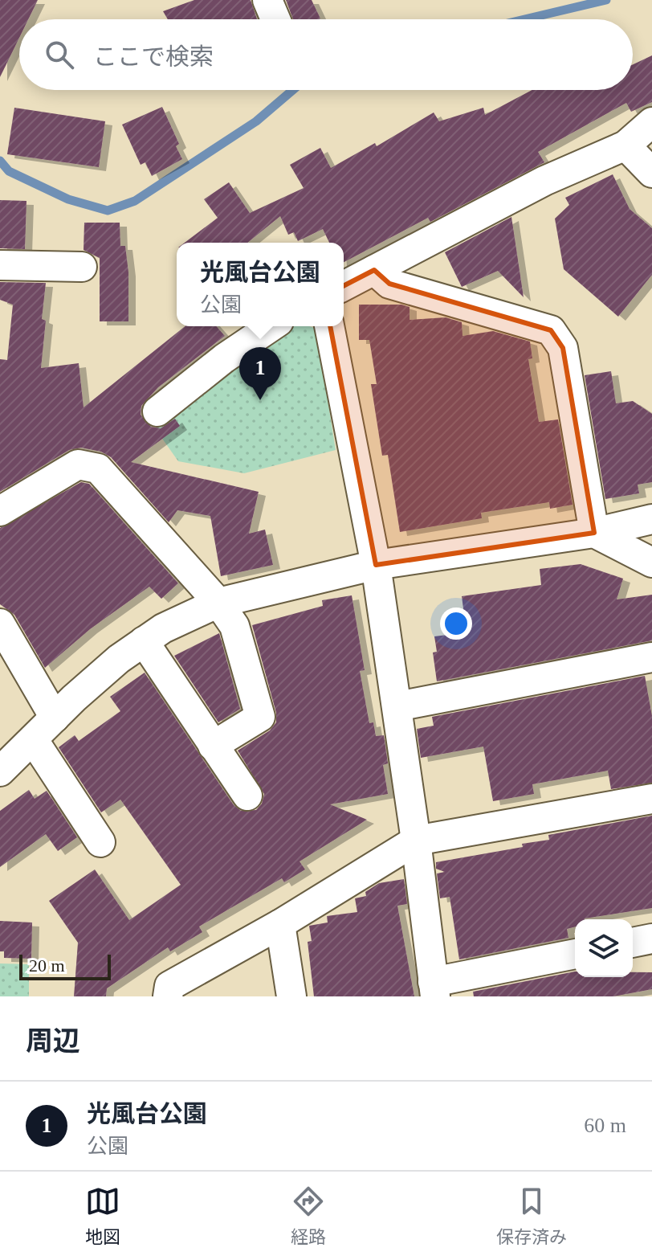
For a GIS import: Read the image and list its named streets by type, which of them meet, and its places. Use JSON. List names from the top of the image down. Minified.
{"scale_bar":"20 m","page":{"search":"ここで検索","popup":["光風台公園","公園"],"pins":"1","scale":"20 m","heading":"周辺","list":[{"mark":"1","name":"光風台公園","note":"公園","value":"60 m"}],"nav":["地図","経路","保存済み"]}}
